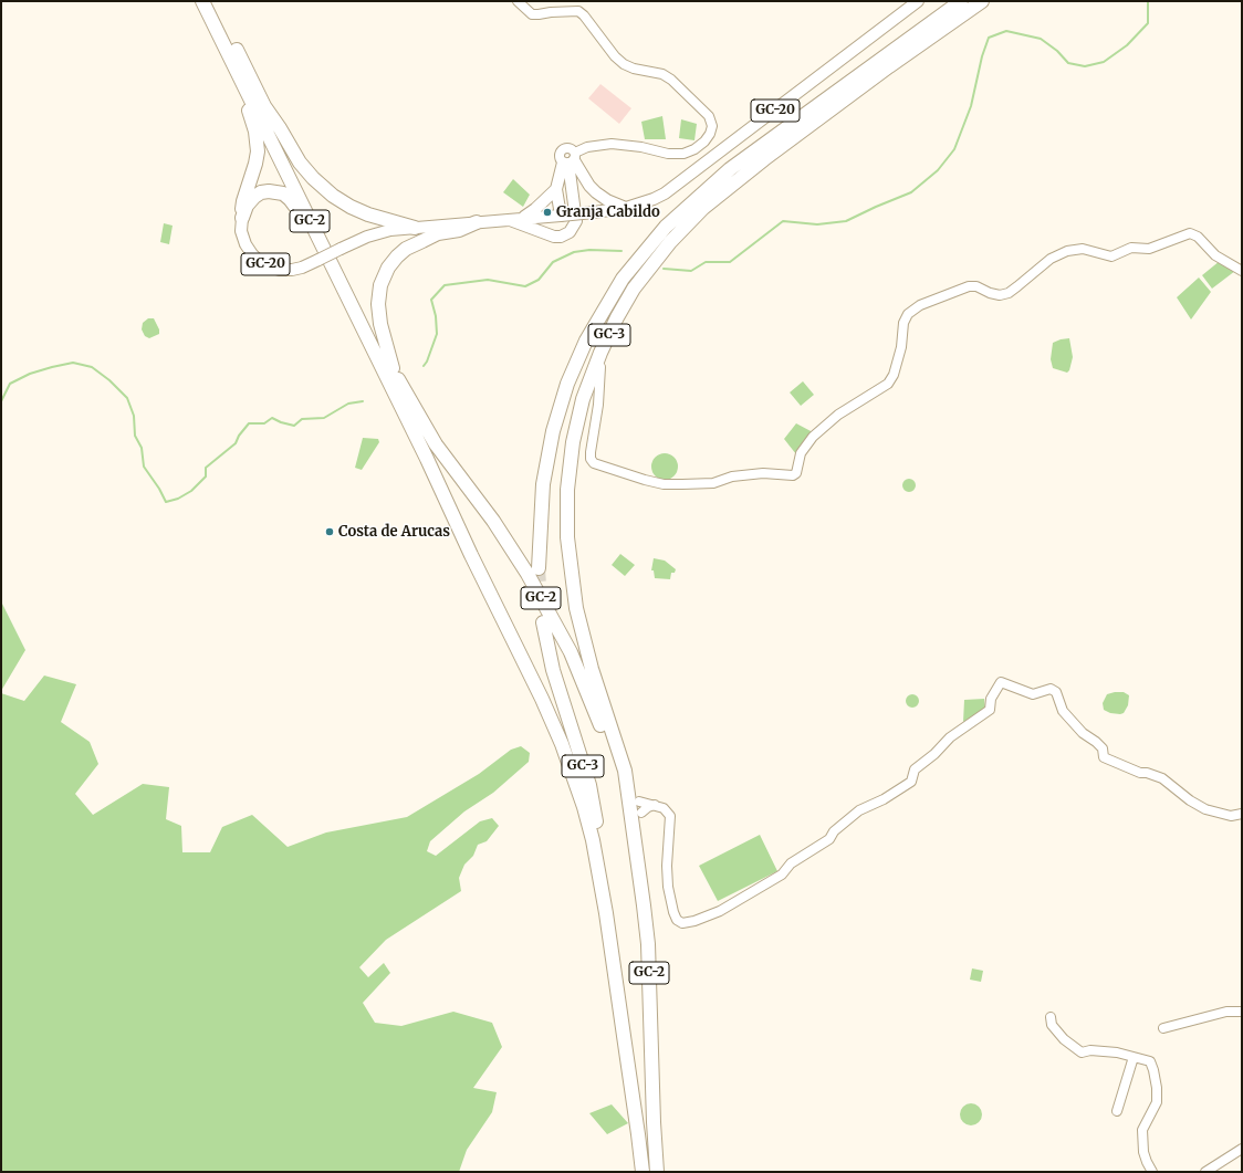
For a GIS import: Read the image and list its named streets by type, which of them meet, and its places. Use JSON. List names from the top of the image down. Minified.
{"streets":{"highway":["GC-2","GC-3"],"main road":["GC-20"]},"crossings":[["GC-2","GC-3"]],"places":["Granja Cabildo","Costa de Arucas"]}
